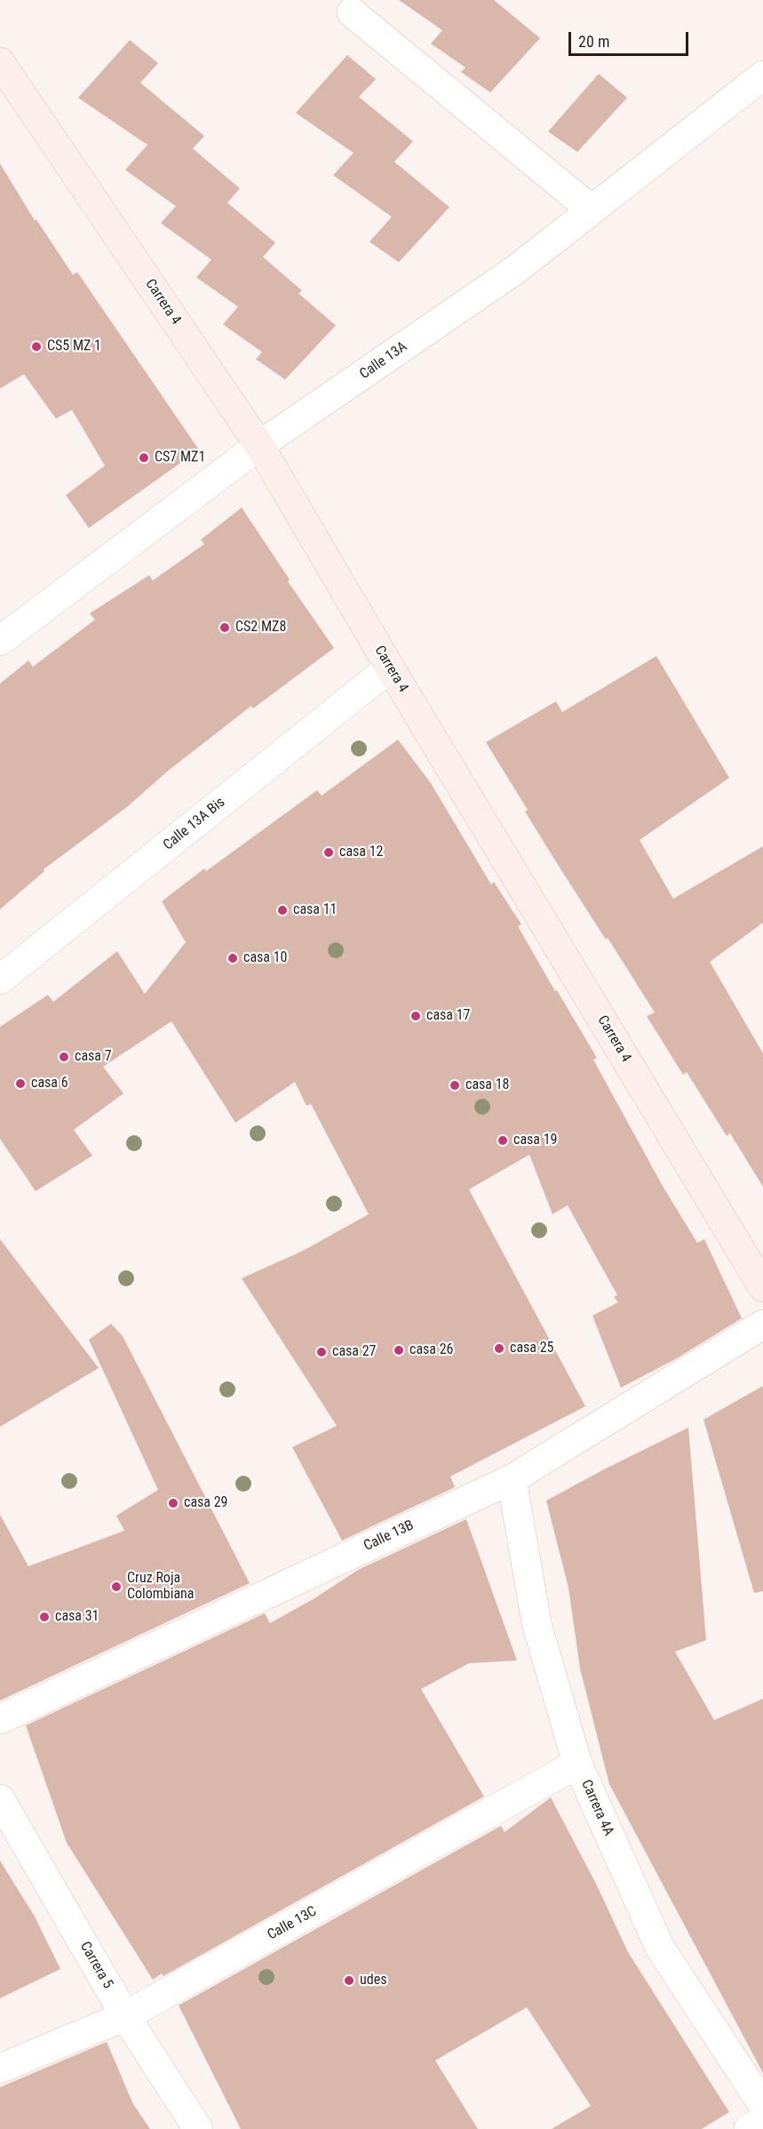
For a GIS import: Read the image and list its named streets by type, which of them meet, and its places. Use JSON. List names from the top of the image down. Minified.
{"streets":{"main road":["Carrera 4"],"street":["Calle 13A","Calle 13A Bis","Calle 13B","Carrera 4A","Calle 13C","Carrera 5"]},"crossings":[["Carrera 4","Calle 13A"],["Carrera 4","Calle 13A Bis"],["Calle 13B","Carrera 4A"],["Carrera 4A","Calle 13C"],["Calle 13C","Carrera 5"]],"places":["CS5 MZ 1","CS7 MZ1","CS2 MZ8","casa 12","casa 11","casa 10","casa 17","casa 7","casa 6","casa 18","casa 19","casa 25","casa 26","casa 27","casa 29","Cruz Roja Colombiana","casa 31","udes"],"scale_bar":"20 m"}
